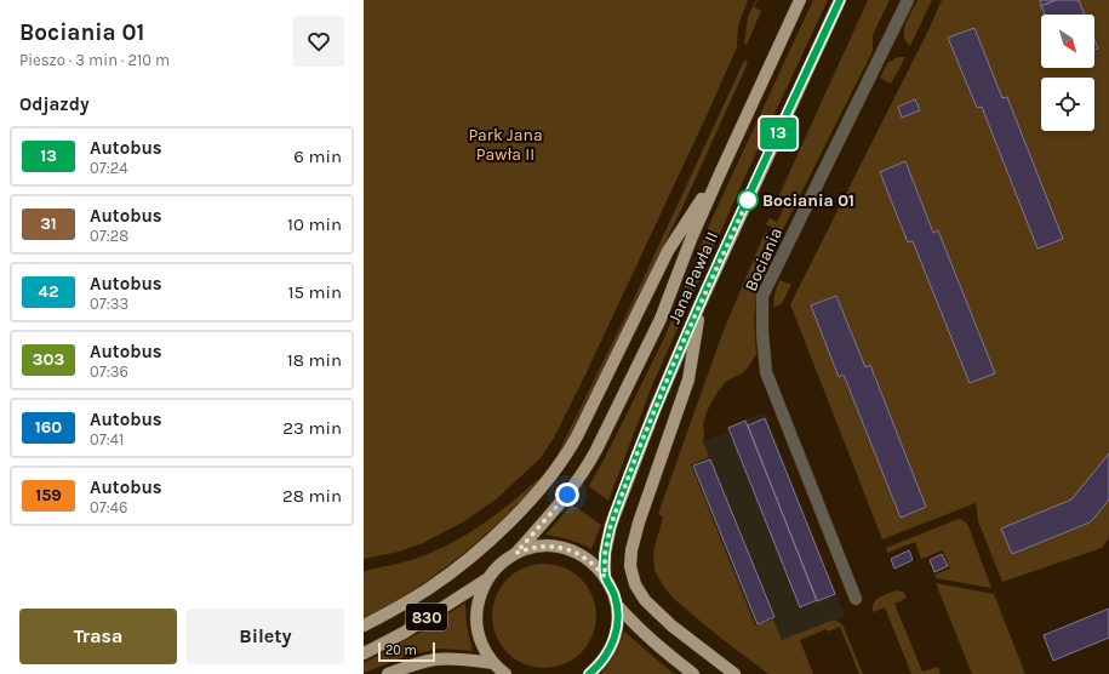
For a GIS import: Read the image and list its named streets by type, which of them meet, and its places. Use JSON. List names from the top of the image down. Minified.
{"streets":{"main road":["Jana Pawła II","830"],"street":["Bociania"]},"crossings":[["Jana Pawła II","830"]],"parks":["Park Jana Pawła II"],"places":["Bociania 01"],"lines":["bus line 13"],"scale_bar":"20 m","north":"bottom right","page":{"heading":[["Bociania 01","Pieszo · 3 min · 210 m"],"Odjazdy"],"on_map":"13","list":[{"mark":"13","name":"Autobus","note":"07:24","value":"6 min"},{"mark":"31","name":"Autobus","note":"07:28","value":"10 min"},{"mark":"42","name":"Autobus","note":"07:33","value":"15 min"},{"mark":"303","name":"Autobus","note":"07:36","value":"18 min"},{"mark":"160","name":"Autobus","note":"07:41","value":"23 min"},{"mark":"159","name":"Autobus","note":"07:46","value":"28 min"}],"buttons":["Trasa","Bilety"],"scale":"20 m"}}
